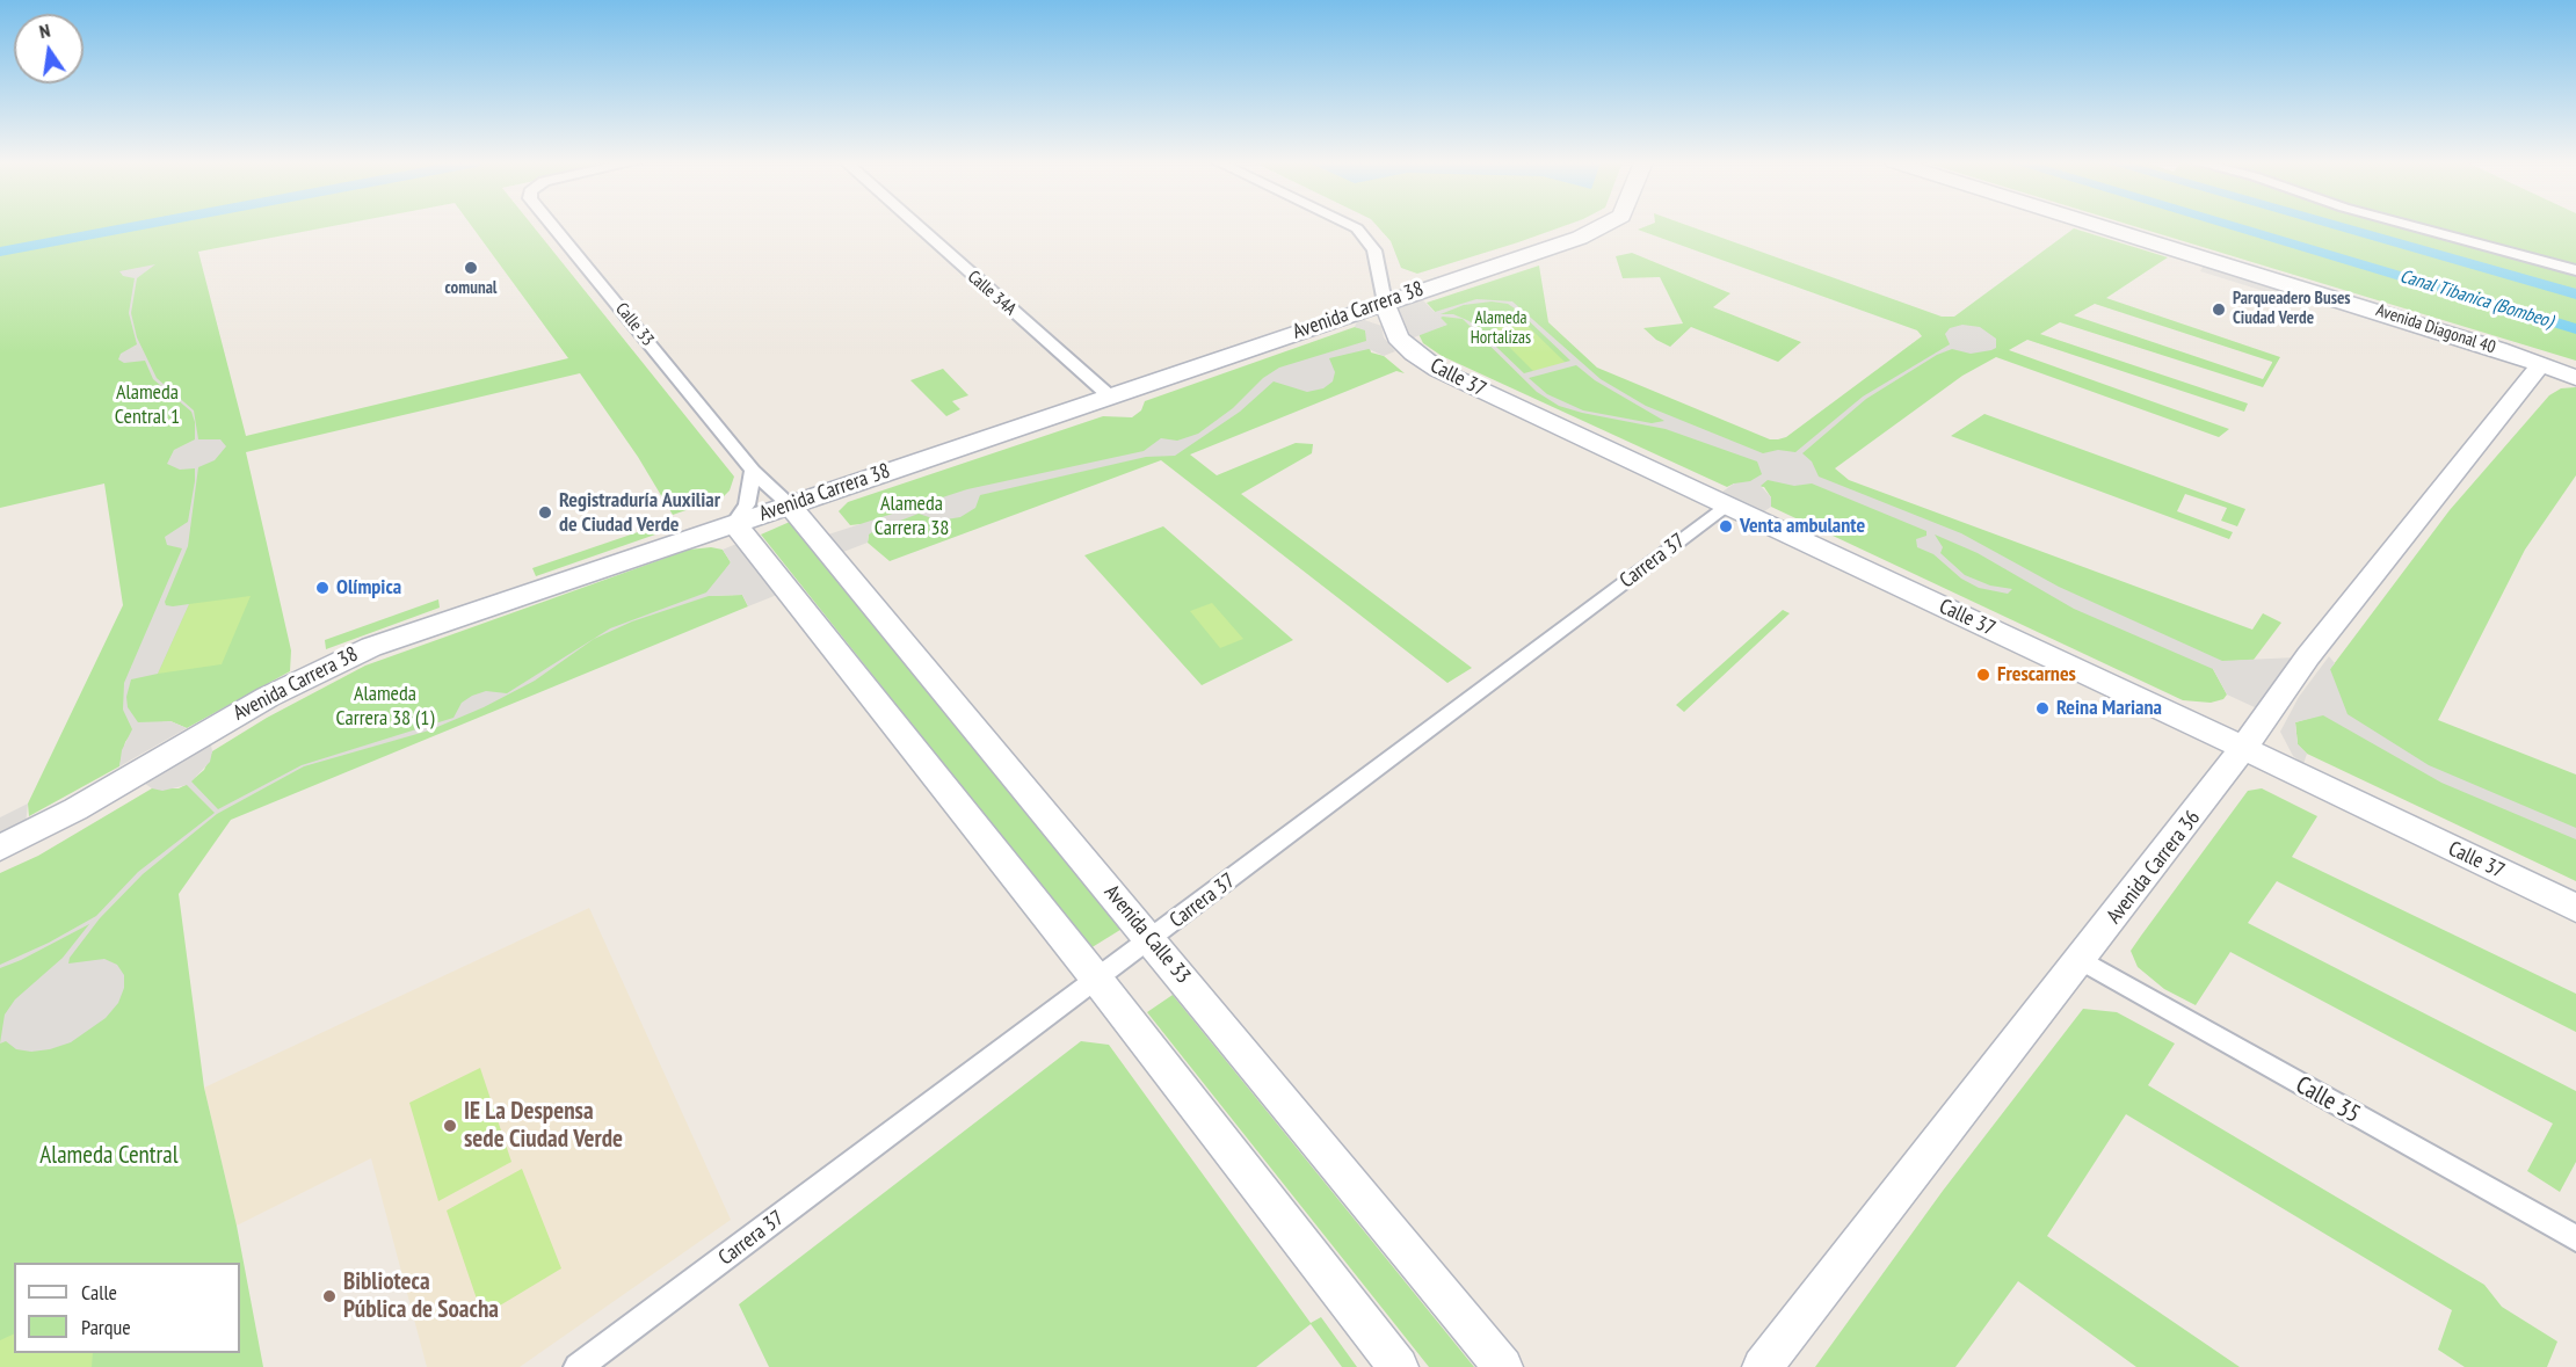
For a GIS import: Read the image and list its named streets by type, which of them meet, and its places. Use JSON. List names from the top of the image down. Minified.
{"streets":{"main road":["Avenida Carrera 38","Avenida Diagonal 40","Calle 37","Avenida Carrera 36","Avenida Calle 33"],"street":["Calle 34A","Calle 33","Carrera 37","Calle 35"]},"crossings":[["Calle 34A","Avenida Carrera 38"],["Avenida Carrera 38","Calle 33"],["Avenida Carrera 38","Calle 37"],["Avenida Carrera 38","Avenida Calle 33"],["Calle 33","Avenida Calle 33"],["Avenida Diagonal 40","Avenida Carrera 36"],["Calle 37","Carrera 37"],["Calle 37","Avenida Carrera 36"],["Carrera 37","Avenida Calle 33"],["Avenida Carrera 36","Calle 35"]],"water":["Canal Tibanica (Bombeo)"],"parks":["Alameda Hortalizas","Alameda Central 1","Alameda Carrera 38","Alameda Carrera 38 (1)","Alameda Central"],"places":["comunal","Parqueadero Buses Ciudad Verde","Registraduría Auxiliar de Ciudad Verde","Venta ambulante","Olímpica","Frescarnes","Reina Mariana","IE La Despensa sede Ciudad Verde","Biblioteca Pública de Soacha"],"legend":["Calle","Parque"],"north":"top"}
